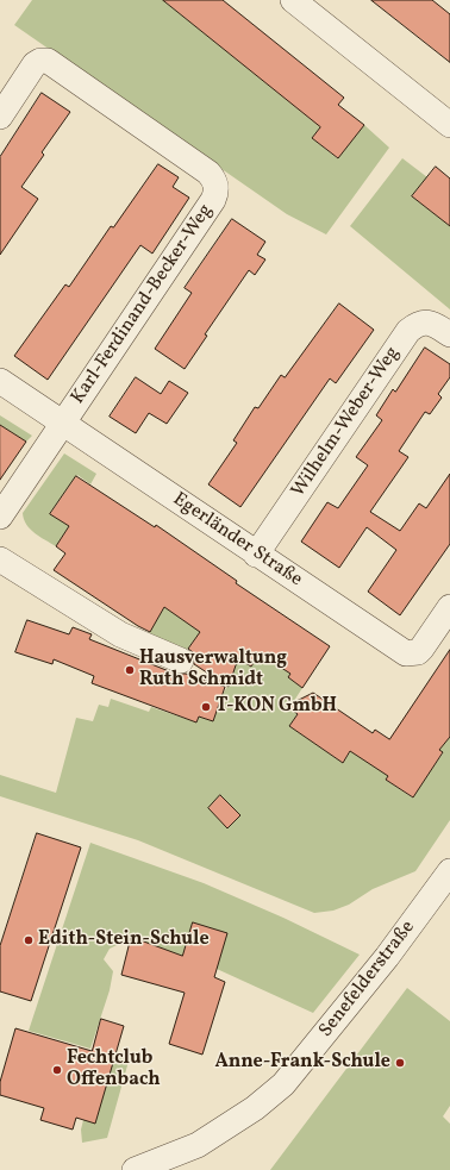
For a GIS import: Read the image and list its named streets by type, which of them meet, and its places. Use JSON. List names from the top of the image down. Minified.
{"streets":{"street":["Karl-Ferdinand-Becker-Weg","Wilhelm-Weber-Weg","Egerländer Straße","Senefelderstraße"]},"crossings":[["Karl-Ferdinand-Becker-Weg","Egerländer Straße"],["Wilhelm-Weber-Weg","Egerländer Straße"]],"places":["Hausverwaltung Ruth Schmidt","T-KON GmbH","Edith-Stein-Schule","Anne-Frank-Schule","Fechtclub Offenbach"]}
